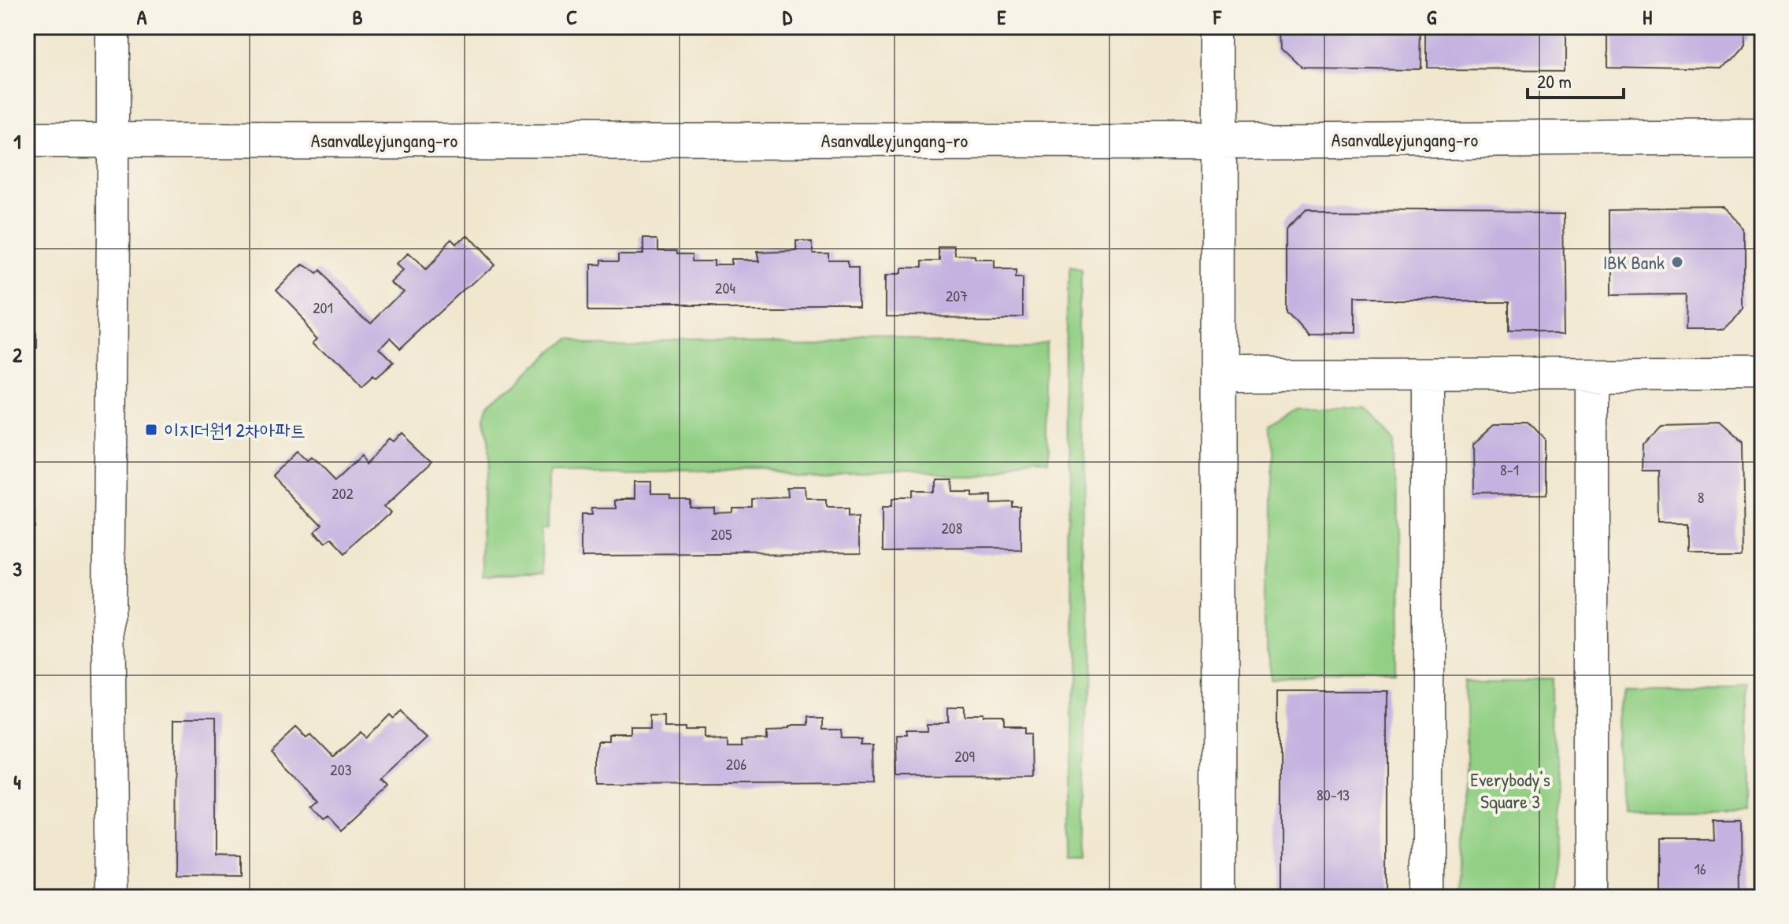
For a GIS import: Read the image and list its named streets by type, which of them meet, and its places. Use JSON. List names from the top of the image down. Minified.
{"streets":{"street":["Asanvalleyjungang-ro"]},"parks":["Everybody's Square 3"],"places":{"other":["IBK Bank"],"transit":["이지더원1 2차아파트"]},"house_numbers":["204","207","201","8-1","202","8","208","205","209","206","203","80-13","16"],"scale_bar":"20 m","grid":{"columns":["A","B","C","D","E","F","G","H"],"rows":["1","2","3","4"]}}
